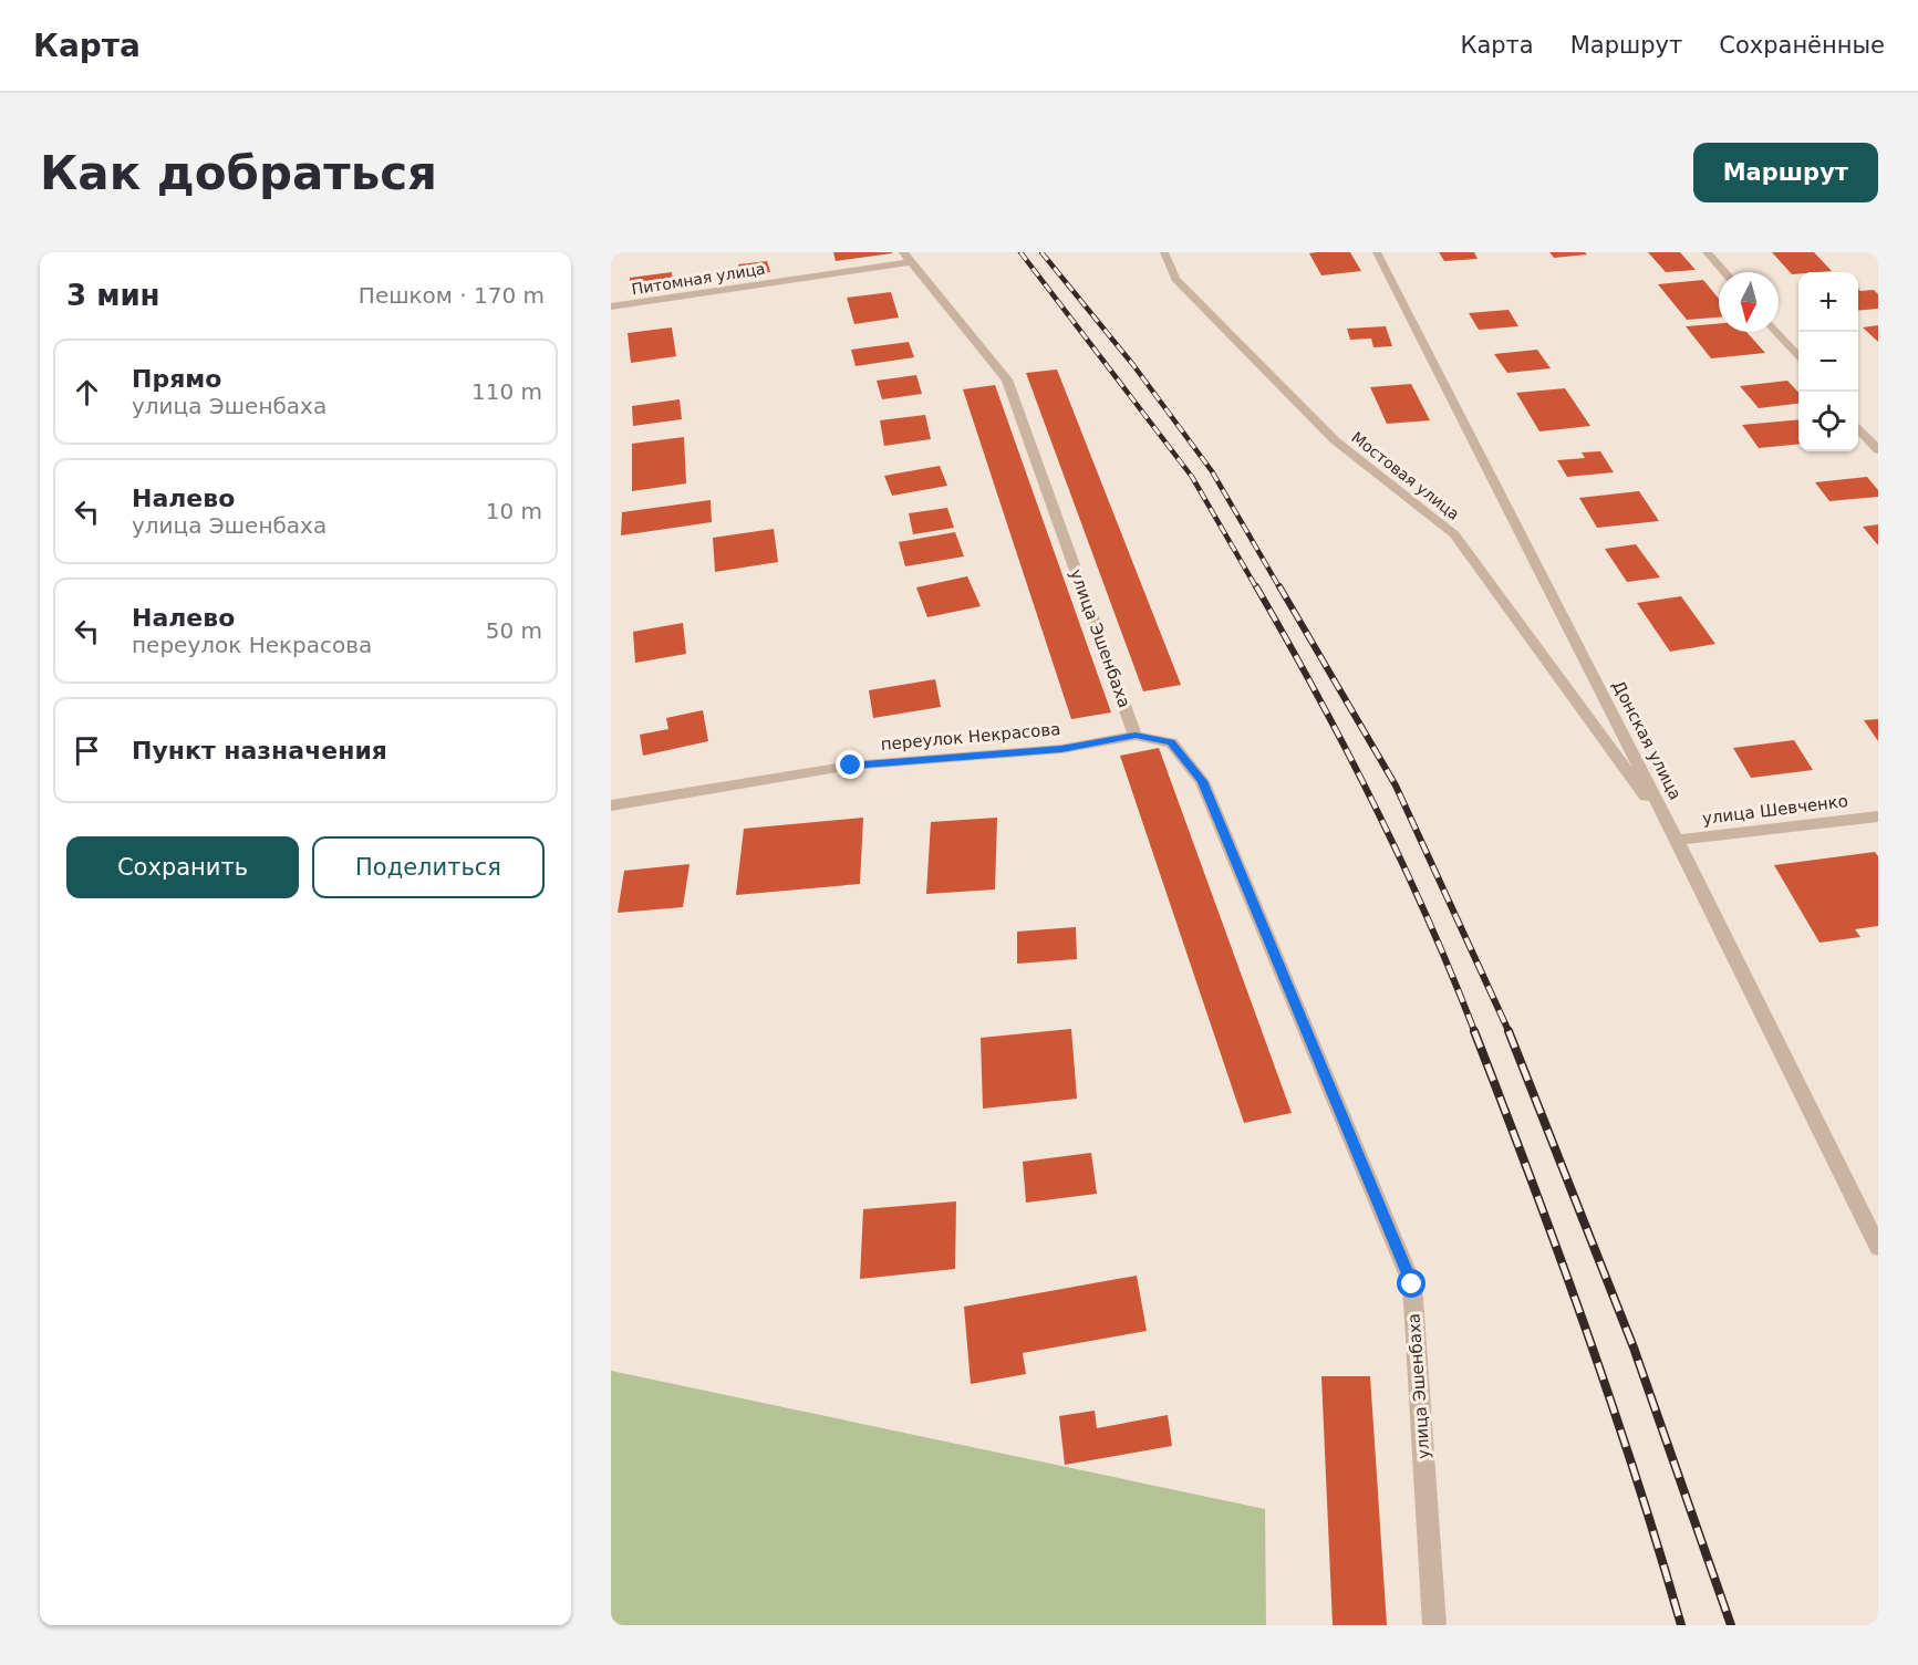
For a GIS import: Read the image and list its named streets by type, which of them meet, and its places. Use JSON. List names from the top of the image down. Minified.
{"streets":{"street":["Питомная улица","Мостовая улица","улица Эшенбаха","переулок Некрасова","Донская улица","улица Шевченко"]},"crossings":[["Питомная улица","улица Эшенбаха"],["Мостовая улица","Донская улица"],["Мостовая улица","улица Шевченко"],["улица Эшенбаха","переулок Некрасова"],["Донская улица","улица Шевченко"]],"north":"bottom","page":{"header":"Карта","nav":["Карта","Маршрут","Сохранённые"],"buttons":["Маршрут",["Сохранить","Поделиться"]],"title":"Как добраться","heading":["3 мин","Пешком · 170 m"],"map_buttons":["+","−"],"list":[["Прямо","улица Эшенбаха","110 m"],["Налево","улица Эшенбаха","10 m"],["Налево","переулок Некрасова","50 m"],"Пункт назначения"]}}
